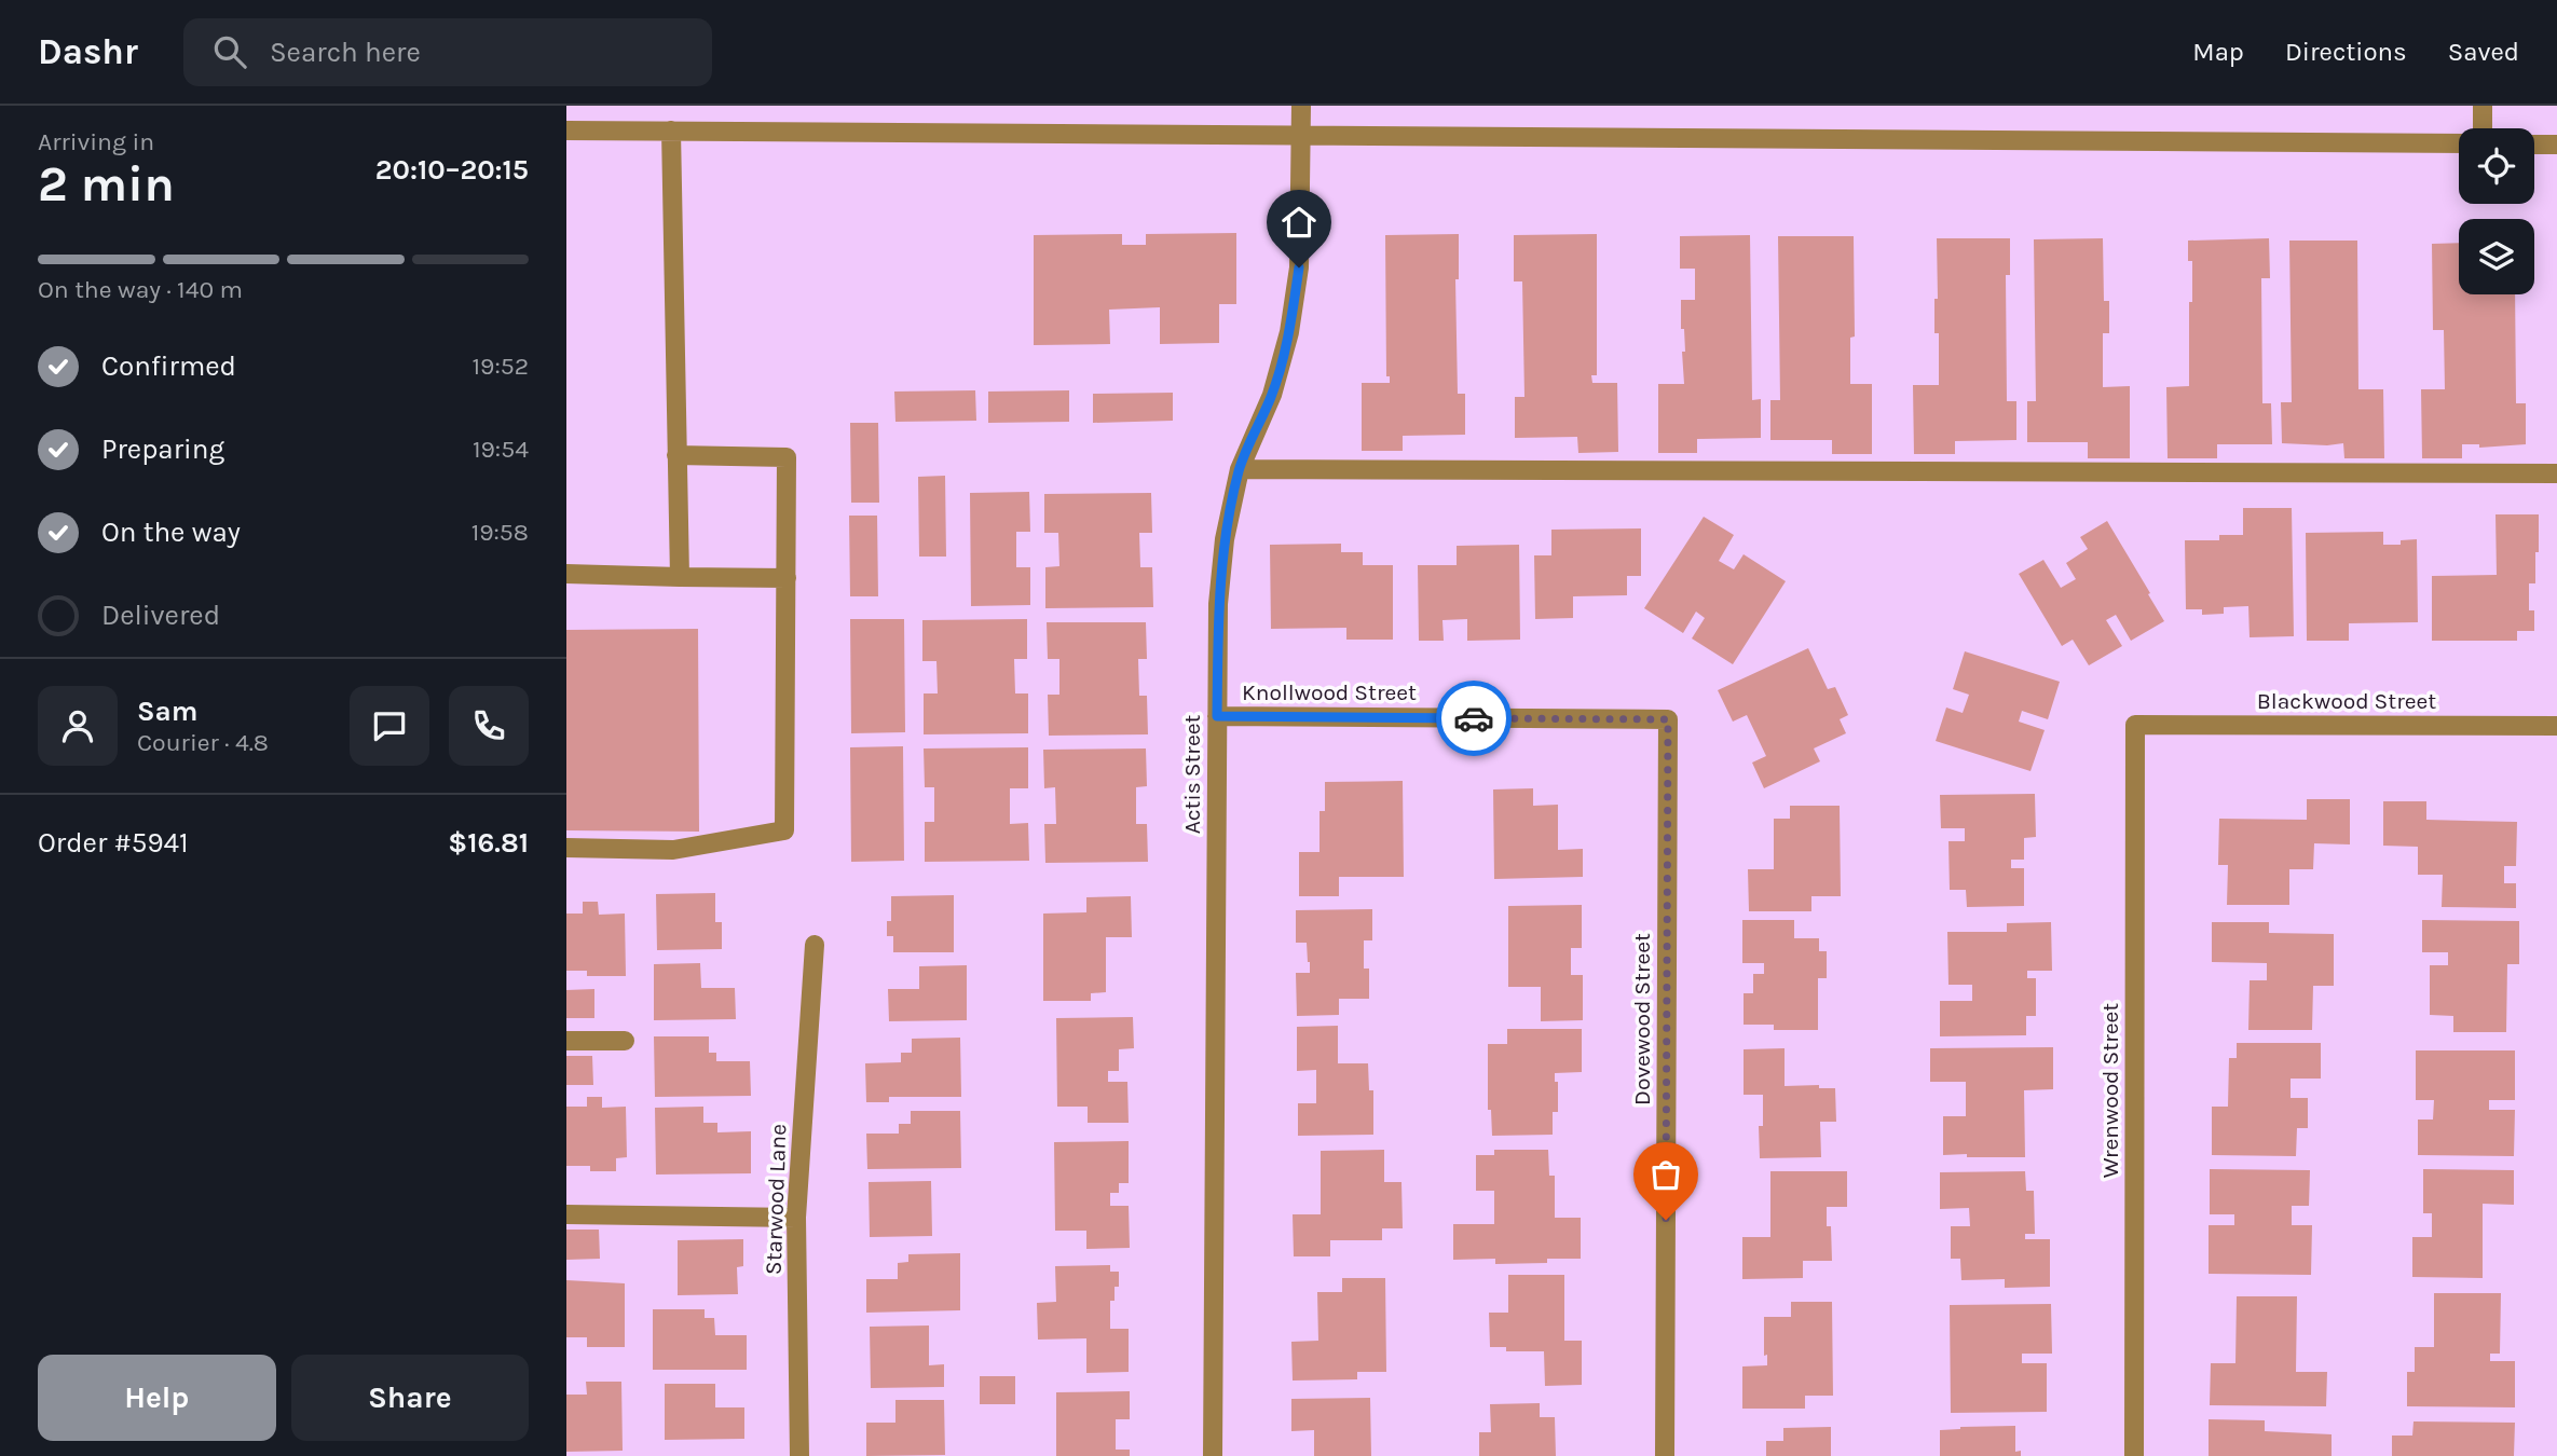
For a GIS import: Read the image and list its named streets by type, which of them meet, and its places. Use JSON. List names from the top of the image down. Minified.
{"streets":{"street":["Knollwood Street","Blackwood Street","Actis Street","Dovewood Street","Wrenwood Street","Starwood Lane"]},"crossings":[["Knollwood Street","Actis Street"],["Knollwood Street","Dovewood Street"],["Blackwood Street","Wrenwood Street"]],"page":{"header":"Dashr","search":"Search here","nav":["Map","Directions","Saved"],"heading":["2 min","Arriving in","20:10–20:15"],"panel":["Sam","Courier · 4.8","Order #5941","$16.81"],"bar":"On the way · 140 m","list":[["Confirmed","19:52"],["Preparing","19:54"],["On the way","19:58"],"Delivered"],"buttons":["Help","Share"]}}
